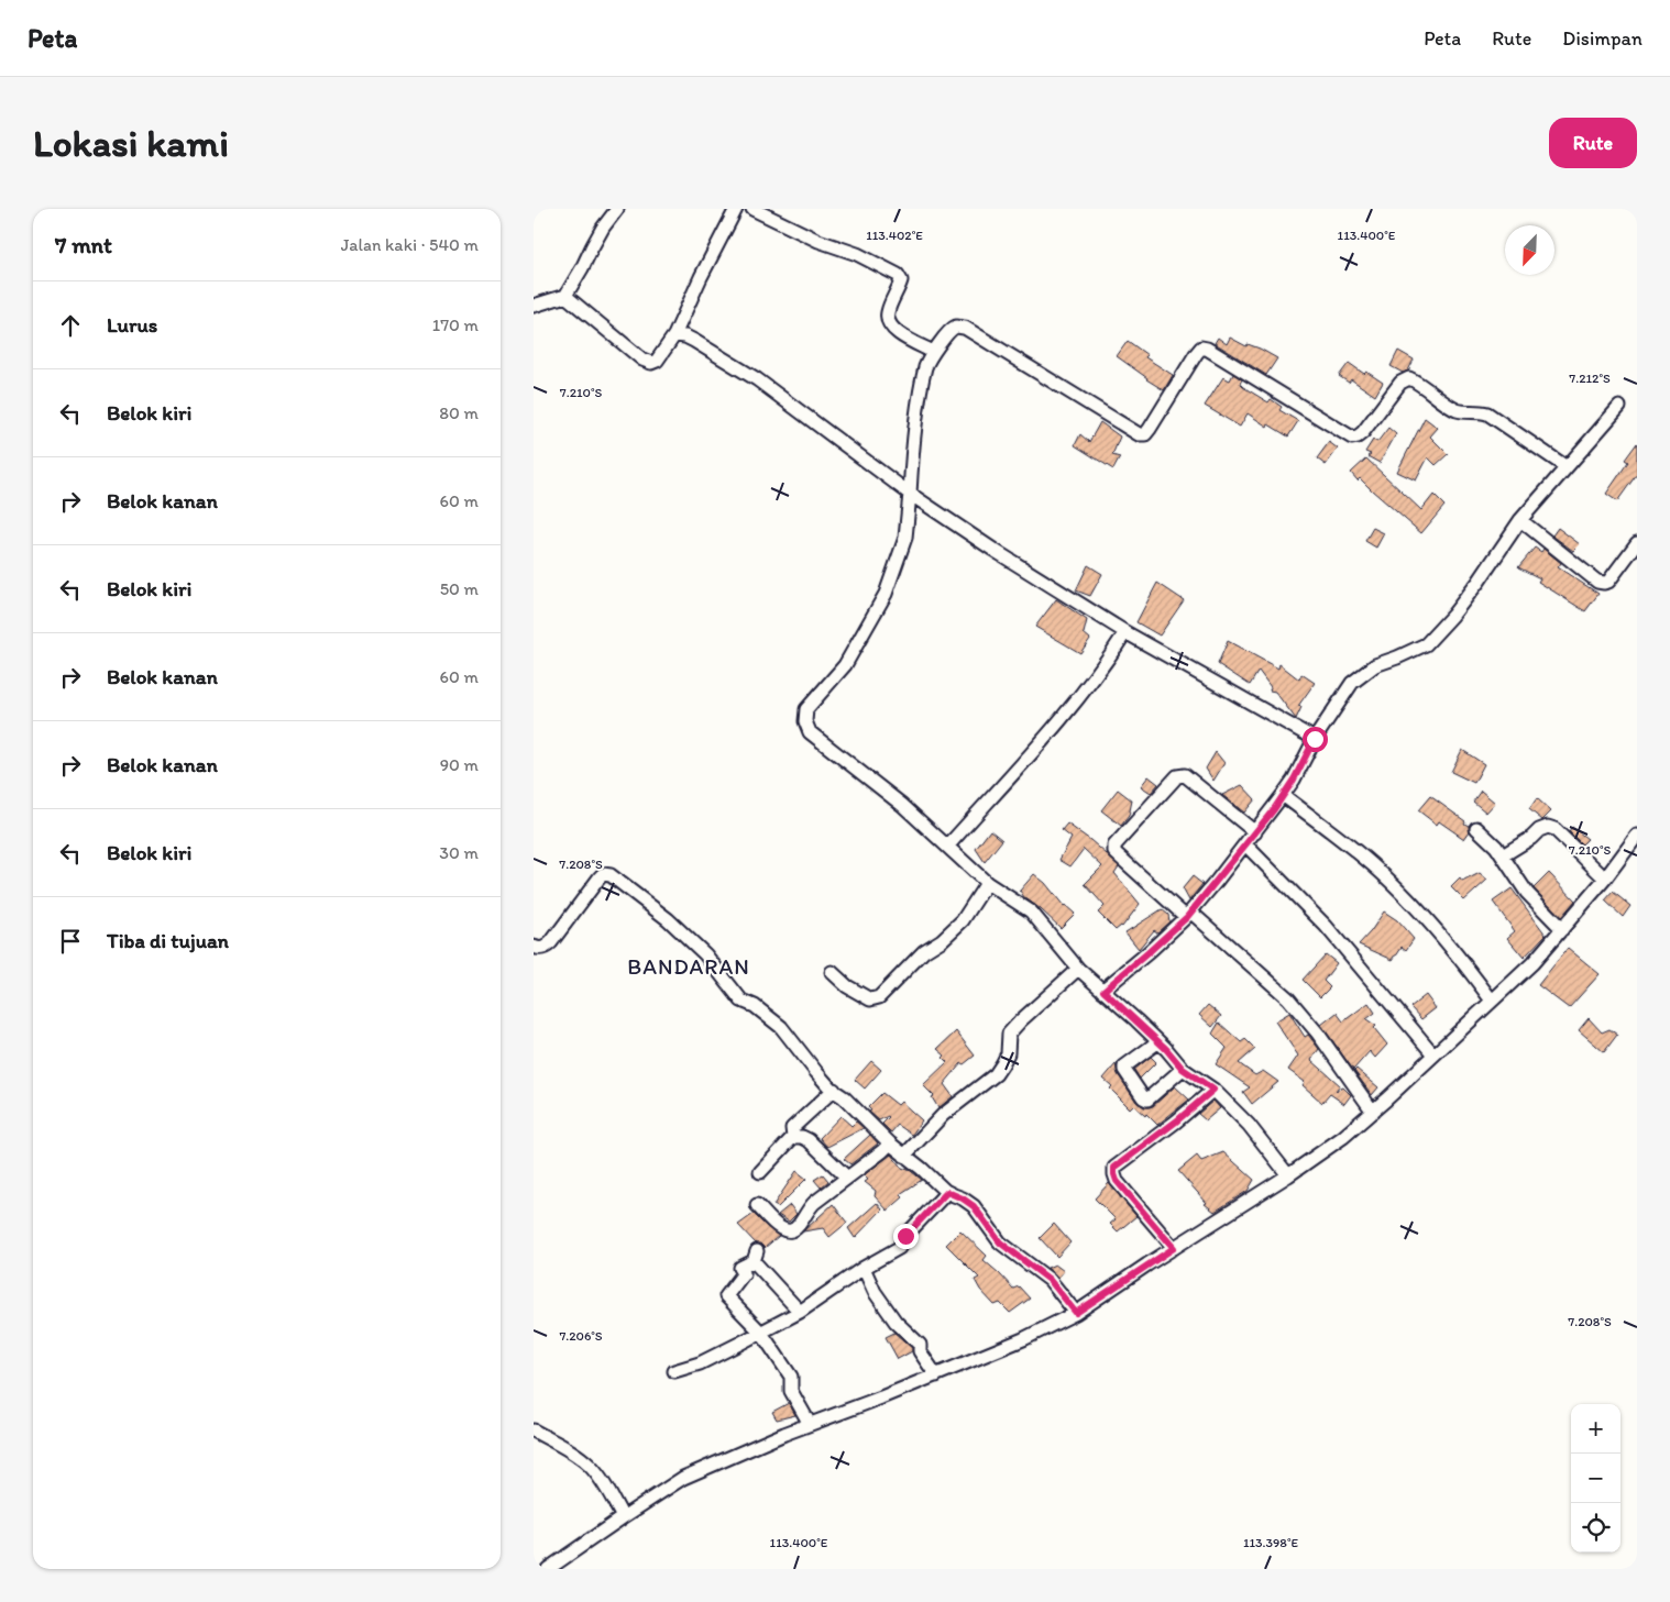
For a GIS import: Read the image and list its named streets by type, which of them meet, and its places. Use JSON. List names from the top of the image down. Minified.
{"districts":["BANDARAN"],"north":"bottom left","page":{"header":"Peta","nav":["Peta","Rute","Disimpan"],"buttons":"Rute","title":"Lokasi kami","heading":["7 mnt","Jalan kaki · 540 m"],"list":[["Lurus","170 m"],["Belok kiri","80 m"],["Belok kanan","60 m"],["Belok kiri","50 m"],["Belok kanan","60 m"],["Belok kanan","90 m"],["Belok kiri","30 m"],"Tiba di tujuan"],"map_buttons":["+","−"]},"coordinates":["113.400°E","113.402°E","7.212°S","7.210°S","7.208°S","7.206°S","113.398°E"]}
